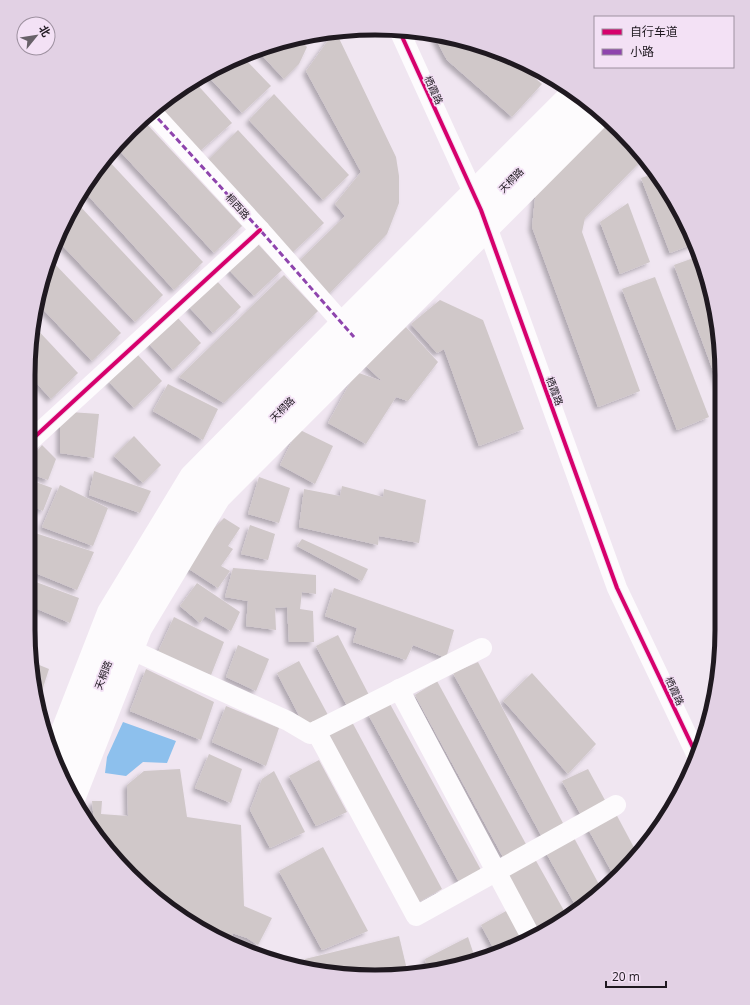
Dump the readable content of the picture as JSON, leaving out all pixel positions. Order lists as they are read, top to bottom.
{
  "streets": {
    "main road": ["天桐路"],
    "street": ["栖霞路", "桐西路"]
  },
  "crossings": [
    ["栖霞路", "天桐路"],
    ["天桐路", "桐西路"]
  ],
  "legend": ["自行车道", "小路"],
  "scale_bar": "20 m",
  "north": "top right"
}
